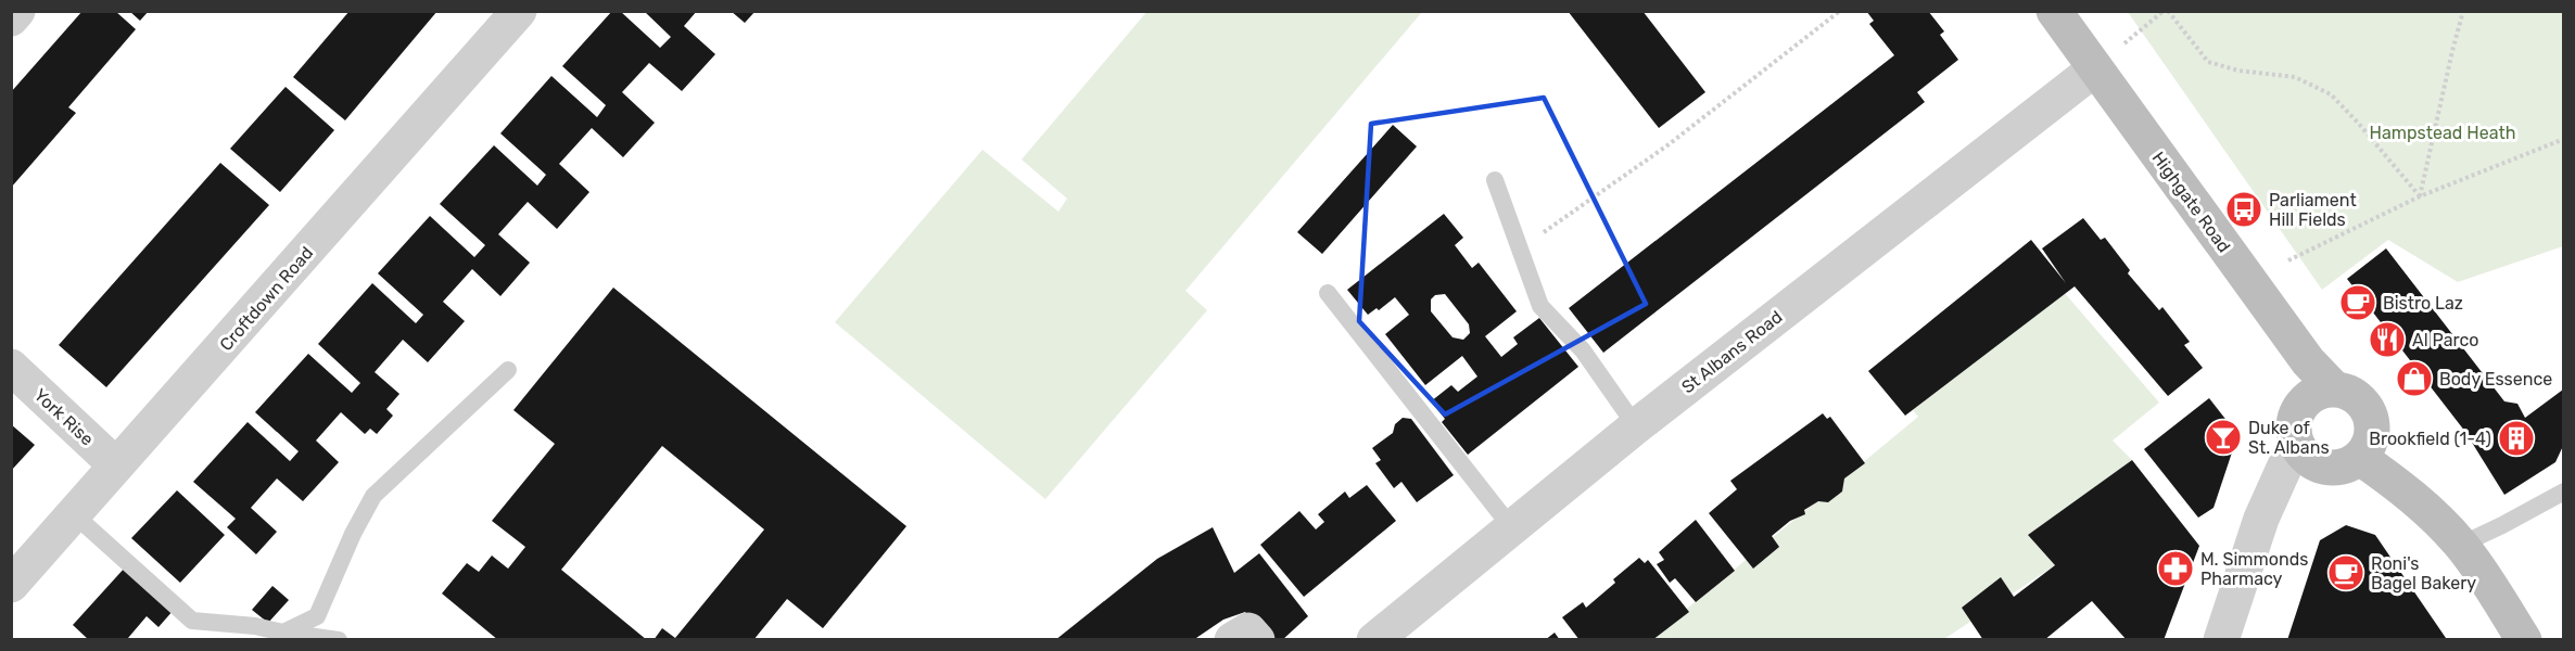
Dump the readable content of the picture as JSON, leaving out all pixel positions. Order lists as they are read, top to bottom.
{
  "streets": {
    "street": [
      "Highgate Road",
      "Croftdown Road",
      "St Albans Road",
      "York Rise"
    ]
  },
  "crossings": [
    ["Highgate Road", "St Albans Road"],
    ["Croftdown Road", "York Rise"]
  ],
  "parks": ["Hampstead Heath"],
  "places": {
    "bus stop": ["Parliament Hill Fields"],
    "cafe": ["Bistro Laz", "Roni's Bagel Bakery"],
    "restaurant": ["Al Parco"],
    "shop": ["Body Essence"],
    "bar": ["Duke of St. Albans"],
    "building": ["Brookfield (1-4)"],
    "pharmacy": ["M. Simmonds Pharmacy"]
  }
}
